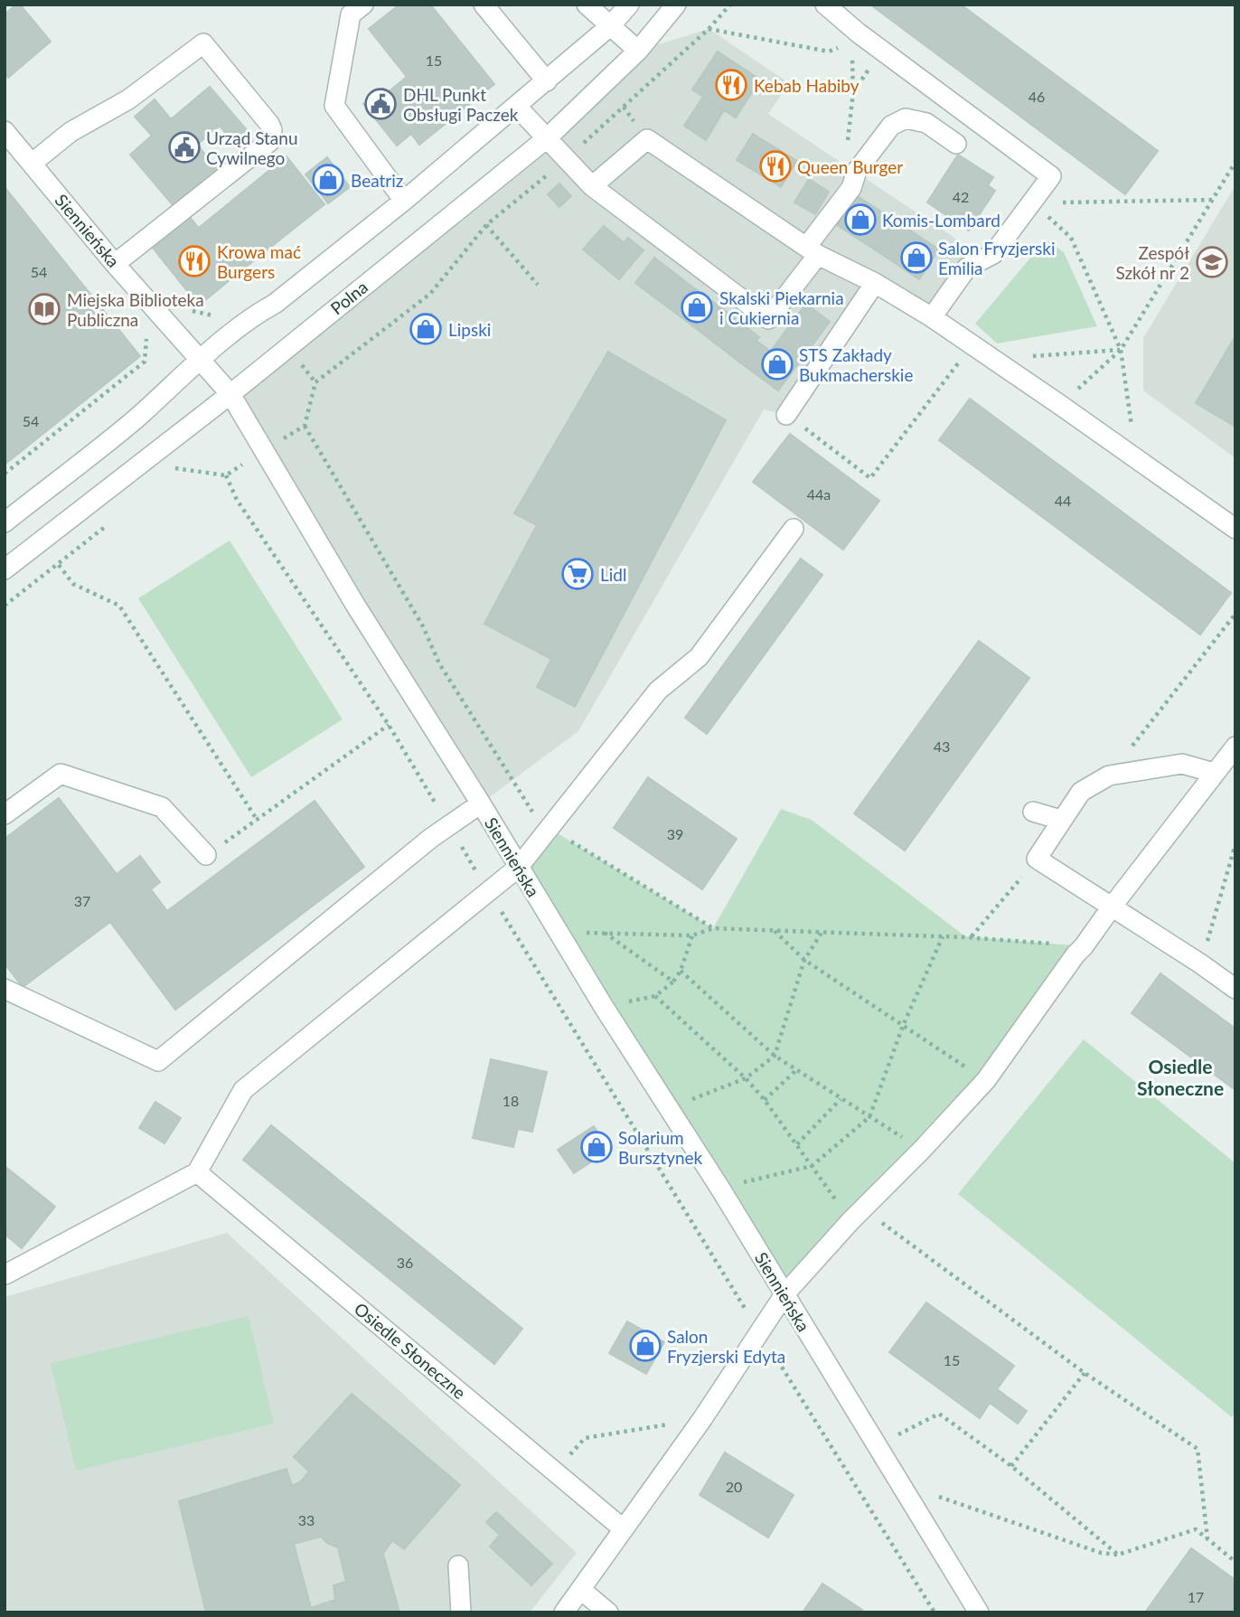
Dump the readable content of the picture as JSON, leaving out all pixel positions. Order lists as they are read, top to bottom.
{
  "streets": {
    "street": ["Siennieńska", "Polna", "Osiedle Słoneczne"]
  },
  "crossings": [
    ["Siennieńska", "Polna"]
  ],
  "districts": ["Osiedle Słoneczne"],
  "places": {
    "restaurant": ["Kebab Habiby", "Queen Burger", "Krowa mać Burgers"],
    "public building": ["DHL Punkt Obsługi Paczek", "Urząd Stanu Cywilnego"],
    "shop": [
      "Beatriz",
      "Komis-Lombard",
      "Salon Fryzjerski Emilia",
      "Skalski Piekarnia i Cukiernia",
      "Lipski",
      "STS Zakłady Bukmacherskie",
      "Solarium Bursztynek",
      "Salon Fryzjerski Edyta"
    ],
    "school or university": ["Zespół Szkół nr 2"],
    "library": ["Miejska Biblioteka Publiczna"],
    "supermarket": ["Lidl"]
  },
  "house_numbers": [
    "15",
    "46",
    "42",
    "54",
    "54",
    "44a",
    "44",
    "43",
    "39",
    "37",
    "18",
    "36",
    "15",
    "20",
    "33",
    "17"
  ]
}
